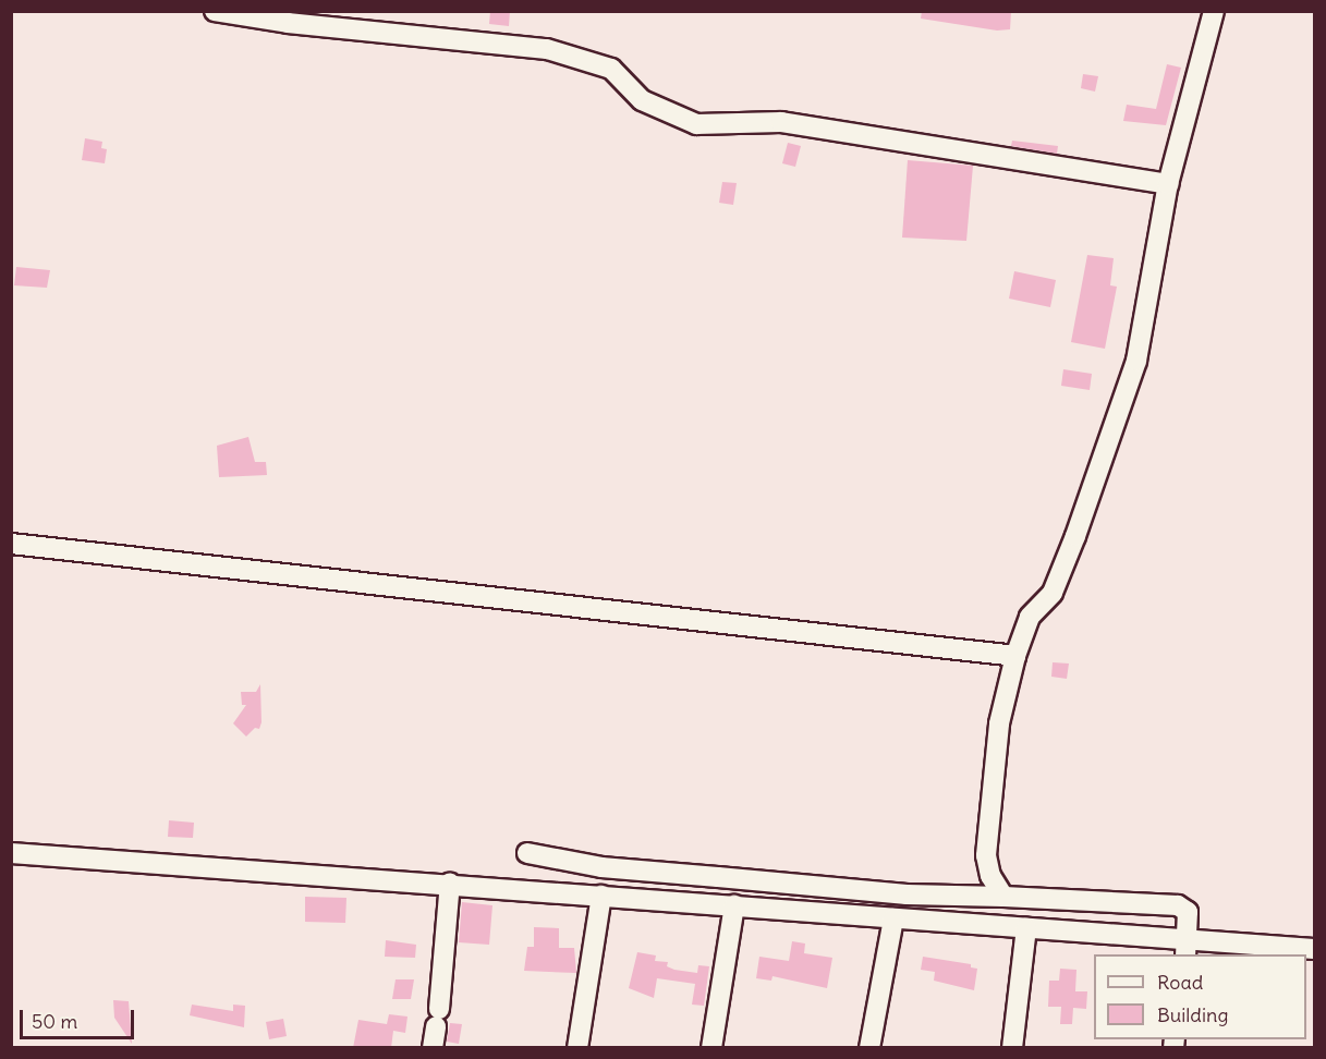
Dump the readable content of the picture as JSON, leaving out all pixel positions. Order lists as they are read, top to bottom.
{
  "legend": ["Road", "Building"],
  "scale_bar": "50 m"
}
